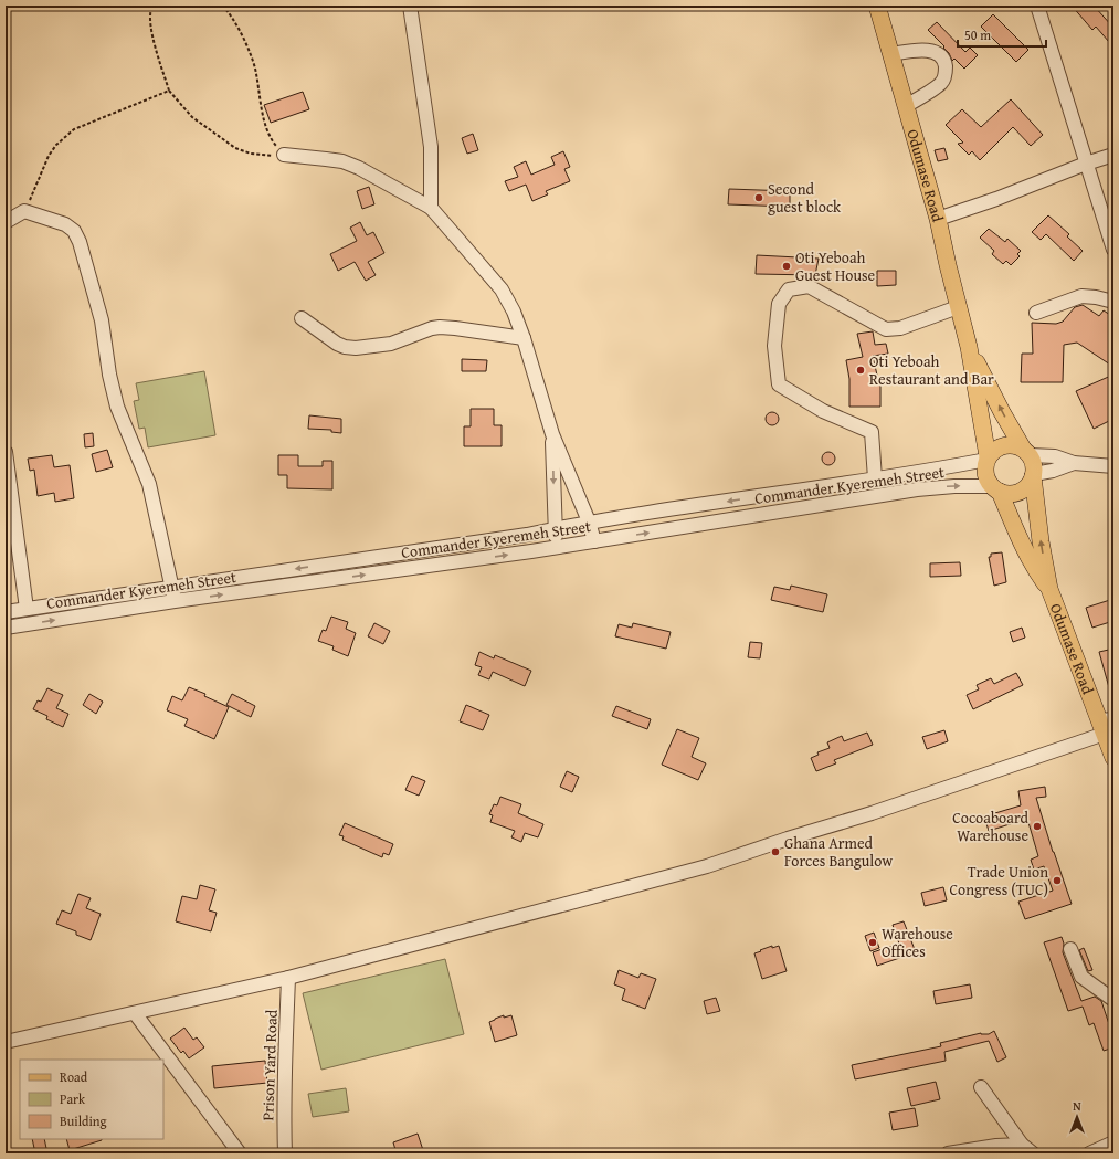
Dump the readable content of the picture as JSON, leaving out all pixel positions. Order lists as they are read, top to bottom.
{
  "streets": {
    "main road": ["Odumase Road"],
    "street": ["Commander Kyeremeh Street", "Prison Yard Road"]
  },
  "crossings": [
    ["Odumase Road", "Commander Kyeremeh Street"]
  ],
  "places": [
    "Second guest block",
    "Oti Yeboah Guest House",
    "Oti Yeboah Restaurant and Bar",
    "Cocoaboard Warehouse",
    "Ghana Armed Forces Bangulow",
    "Trade Union Congress (TUC)",
    "Warehouse Offices"
  ],
  "legend": ["Road", "Park", "Building"],
  "scale_bar": "50 m",
  "north": "top"
}
